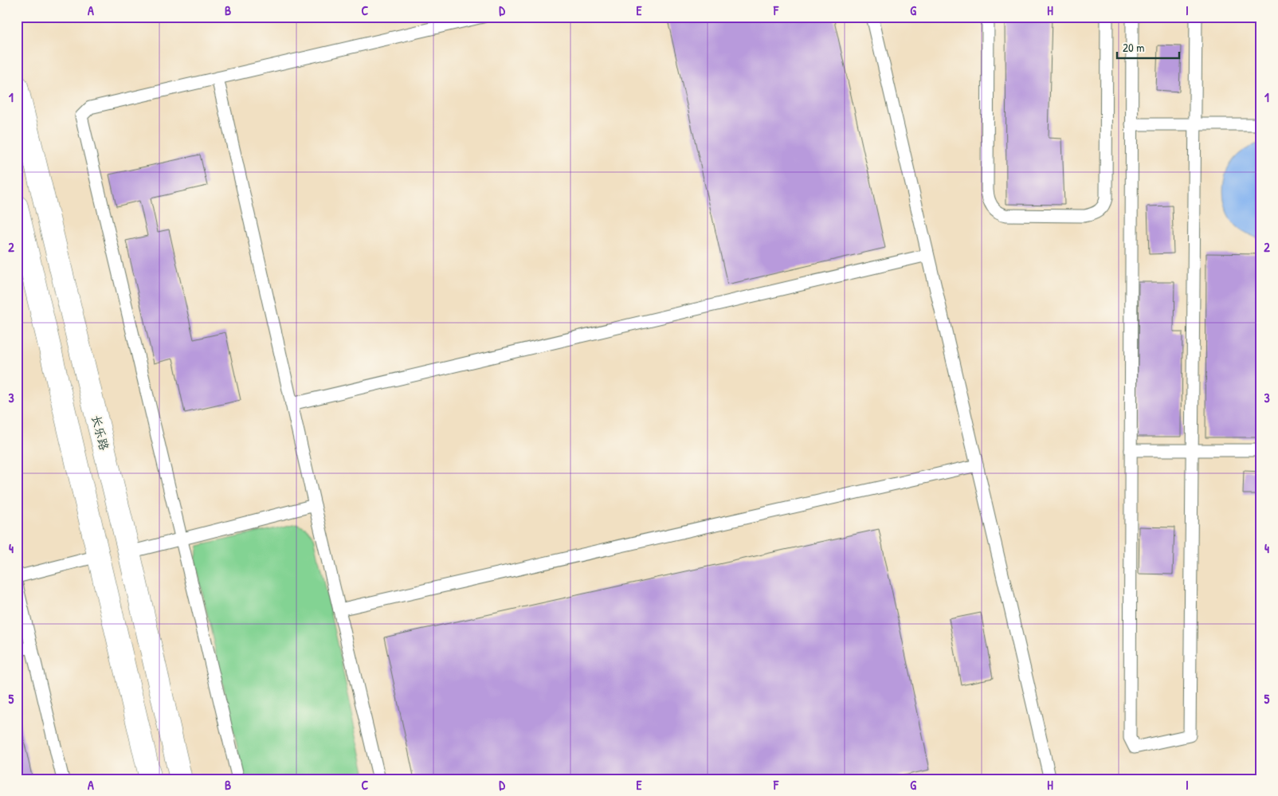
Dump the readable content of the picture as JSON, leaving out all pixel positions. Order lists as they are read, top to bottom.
{
  "streets": {
    "street": ["长乐路"]
  },
  "scale_bar": "20 m",
  "grid": {
    "columns": [
      "A",
      "B",
      "C",
      "D",
      "E",
      "F",
      "G",
      "H",
      "I"
    ],
    "rows": [
      "1",
      "2",
      "3",
      "4",
      "5"
    ]
  }
}
